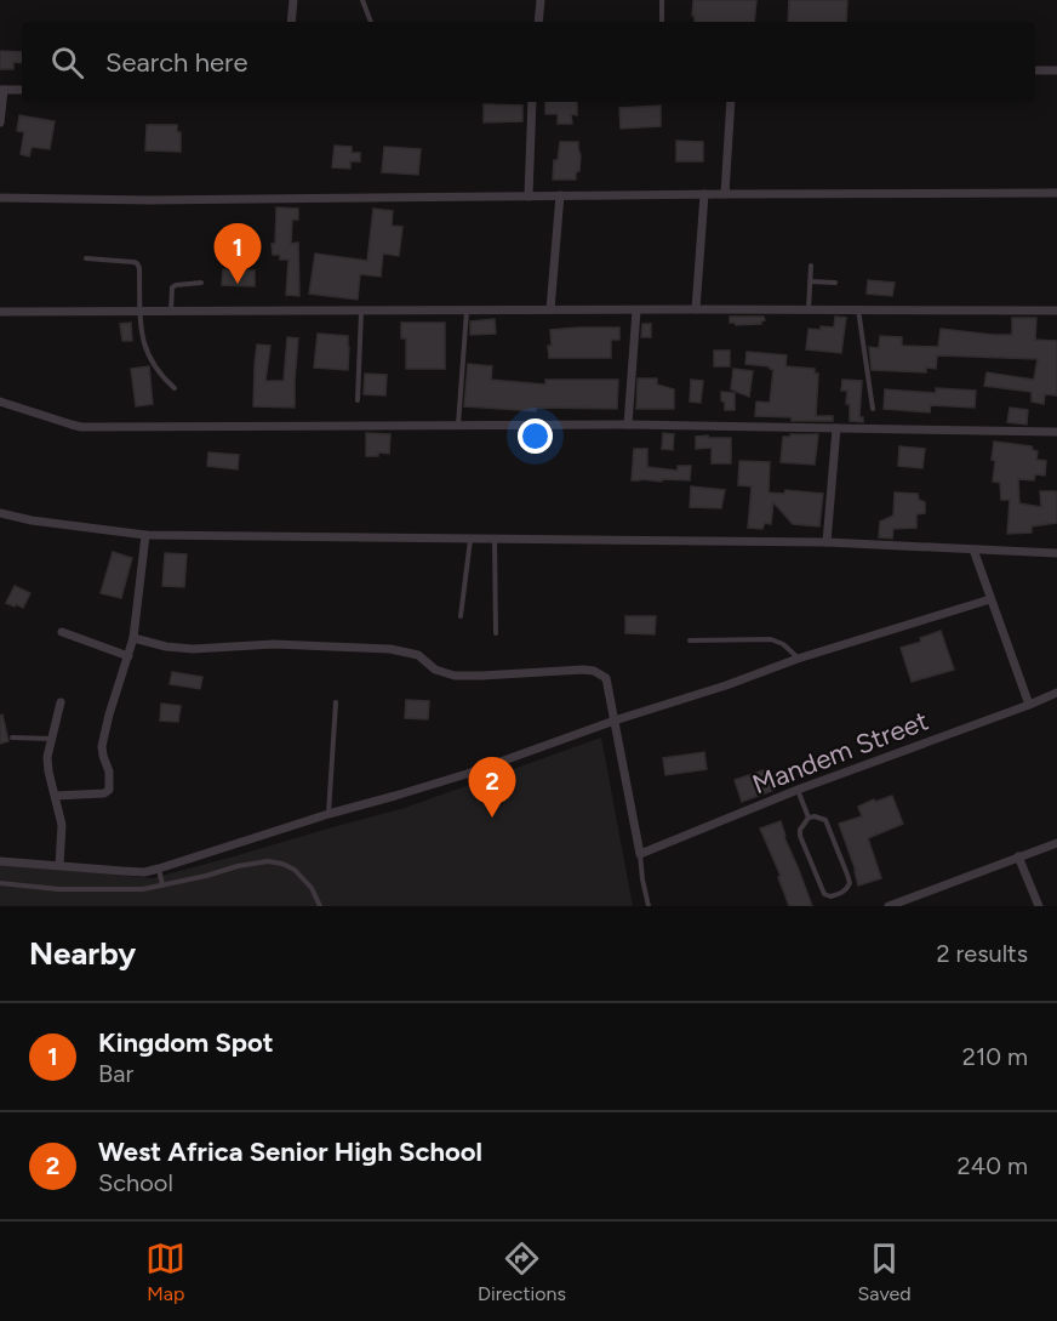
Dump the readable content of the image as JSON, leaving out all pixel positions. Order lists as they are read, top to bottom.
{
  "streets": {
    "street": ["Mandem Street"]
  },
  "page": {
    "search": "Search here",
    "pins": ["1", "2"],
    "heading": ["Nearby", "2 results"],
    "list": [
      {
        "mark": "1",
        "name": "Kingdom Spot",
        "note": "Bar",
        "value": "210 m"
      },
      {
        "mark": "2",
        "name": "West Africa Senior High School",
        "note": "School",
        "value": "240 m"
      }
    ],
    "nav": ["Map", "Directions", "Saved"]
  }
}
